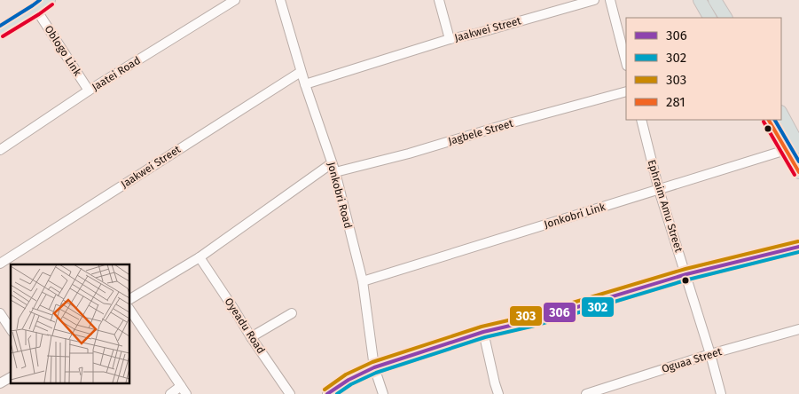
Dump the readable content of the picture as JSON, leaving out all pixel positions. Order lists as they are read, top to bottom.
{
  "streets": {
    "street": [
      "Jaakwei Street",
      "Oblogo Link",
      "Jaatei Road",
      "Jagbele Street",
      "Jonkobri Road",
      "Ephraim Amu Street",
      "Jonkobri Link",
      "Oyeadu Road",
      "Oguaa Street"
    ]
  },
  "crossings": [
    ["Jaakwei Street", "Jonkobri Road"],
    ["Oblogo Link", "Jaatei Road"],
    ["Jagbele Street", "Jonkobri Road"],
    ["Jonkobri Road", "Jonkobri Link"],
    ["Ephraim Amu Street", "Jonkobri Link"],
    ["Ephraim Amu Street", "Oguaa Street"]
  ],
  "lines": [
    "transit line 281",
    "transit line 303",
    "transit line 306",
    "transit line 302"
  ],
  "legend": [
    "306",
    "302",
    "303",
    "281"
  ]
}
